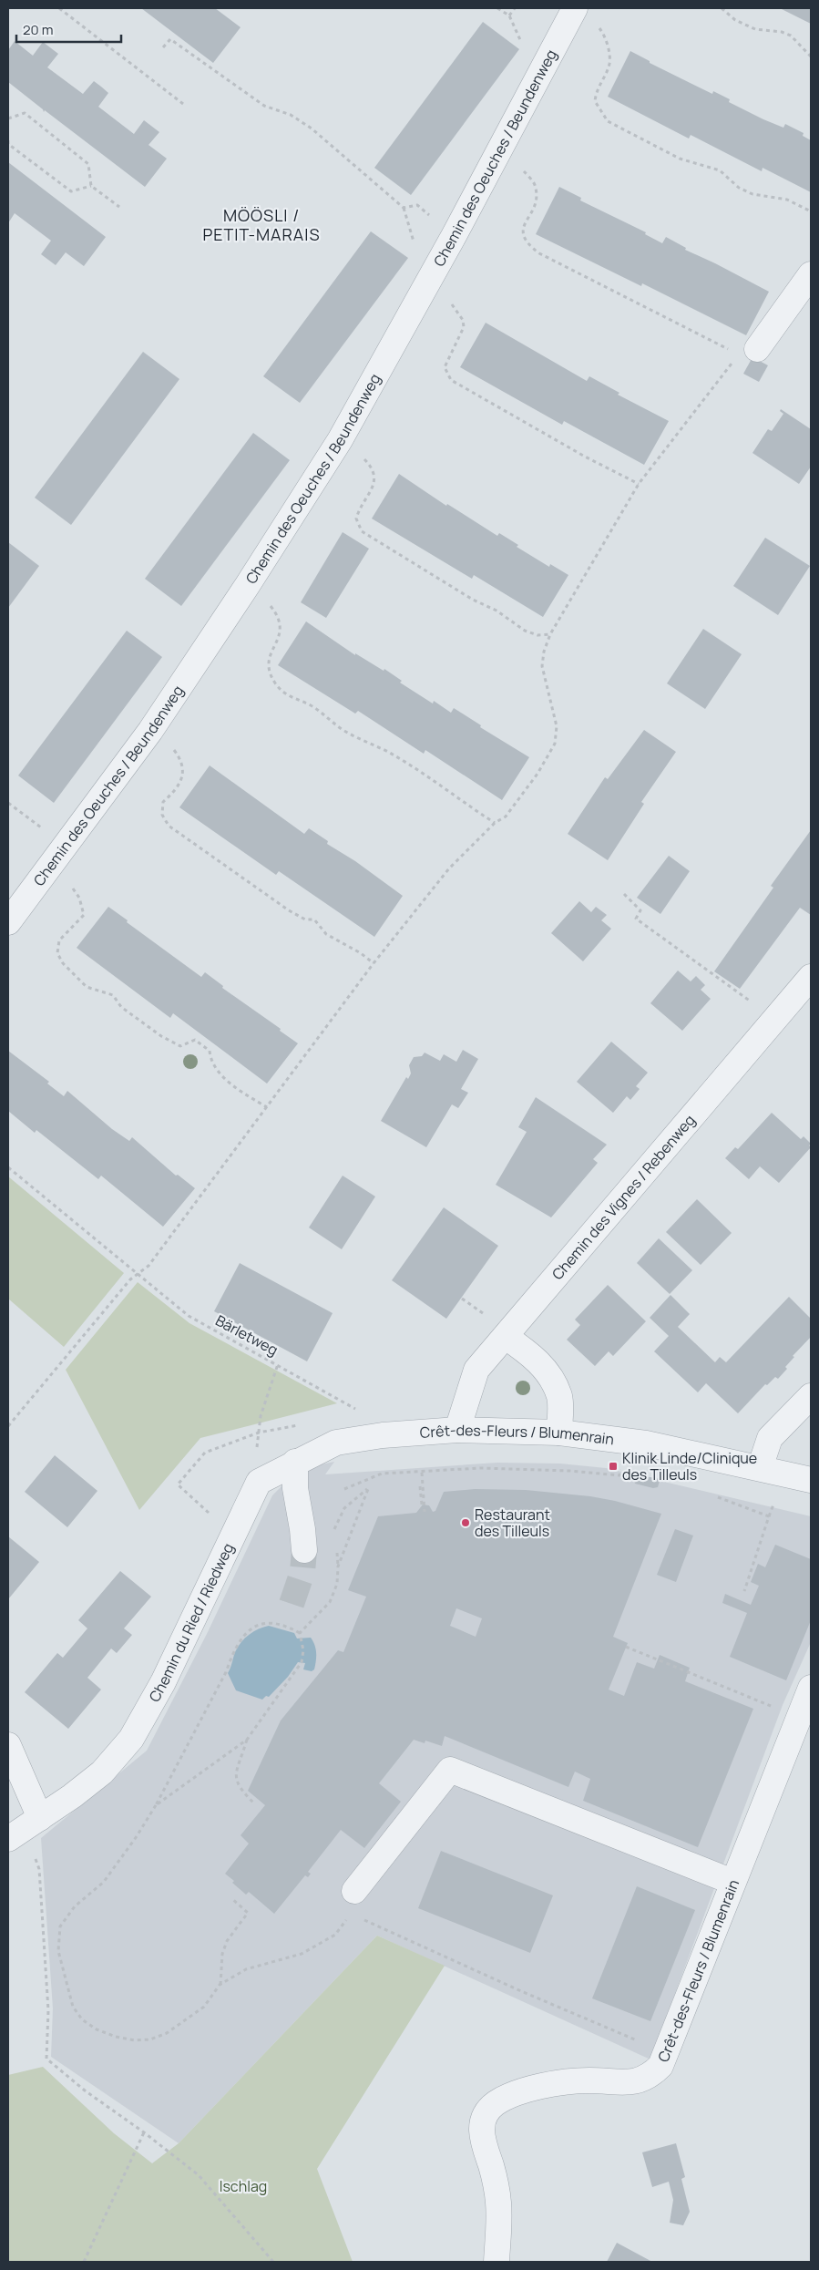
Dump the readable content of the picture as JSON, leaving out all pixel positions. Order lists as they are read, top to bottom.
{
  "streets": {
    "street": [
      "Chemin des Oeuches / Beundenweg",
      "Chemin des Vignes / Rebenweg",
      "Crêt-des-Fleurs / Blumenrain",
      "Chemin du Ried / Riedweg"
    ],
    "path": ["Bärletweg"]
  },
  "crossings": [
    ["Chemin des Vignes / Rebenweg", "Crêt-des-Fleurs / Blumenrain"]
  ],
  "districts": ["MÖÖSLI / PETIT-MARAIS"],
  "parks": ["Ischlag"],
  "places": {
    "transit": ["Klinik Linde/Clinique des Tilleuls"],
    "other": ["Restaurant des Tilleuls"]
  },
  "scale_bar": "20 m"
}
